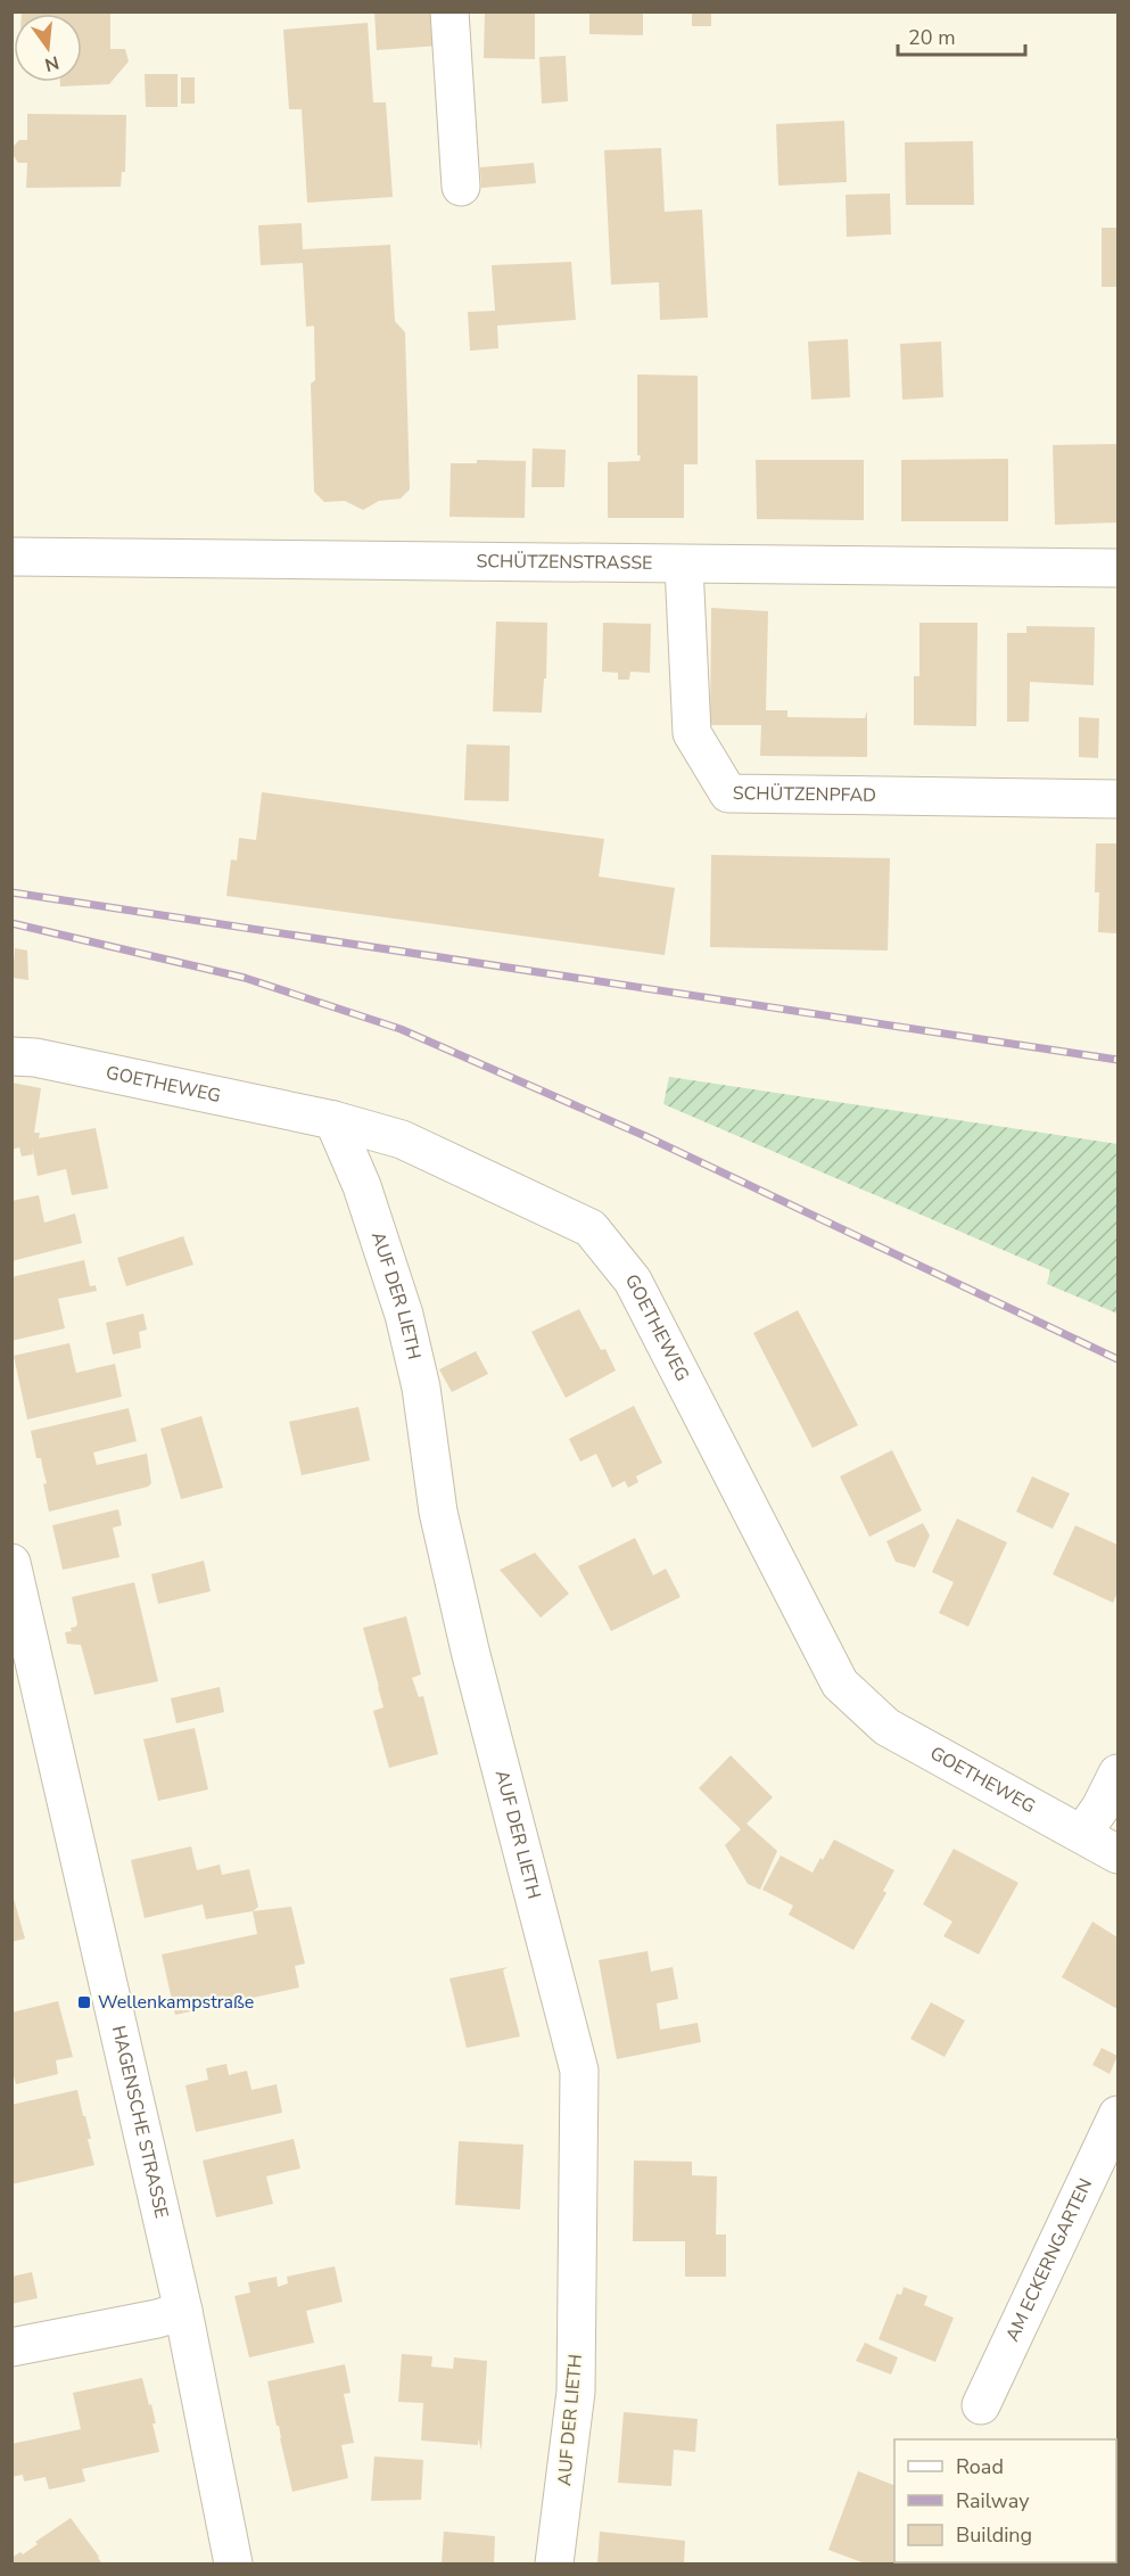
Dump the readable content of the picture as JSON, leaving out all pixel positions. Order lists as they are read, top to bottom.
{
  "streets": {
    "street": [
      "SCHÜTZENSTRASSE",
      "SCHÜTZENPFAD",
      "GOETHEWEG",
      "AUF DER LIETH",
      "HAGENSCHE STRASSE",
      "AM ECKERNGARTEN"
    ]
  },
  "crossings": [
    ["SCHÜTZENSTRASSE", "SCHÜTZENPFAD"],
    ["GOETHEWEG", "AUF DER LIETH"]
  ],
  "places": {
    "transit": ["Wellenkampstraße"]
  },
  "legend": ["Road", "Railway", "Building"],
  "scale_bar": "20 m",
  "north": "bottom"
}
